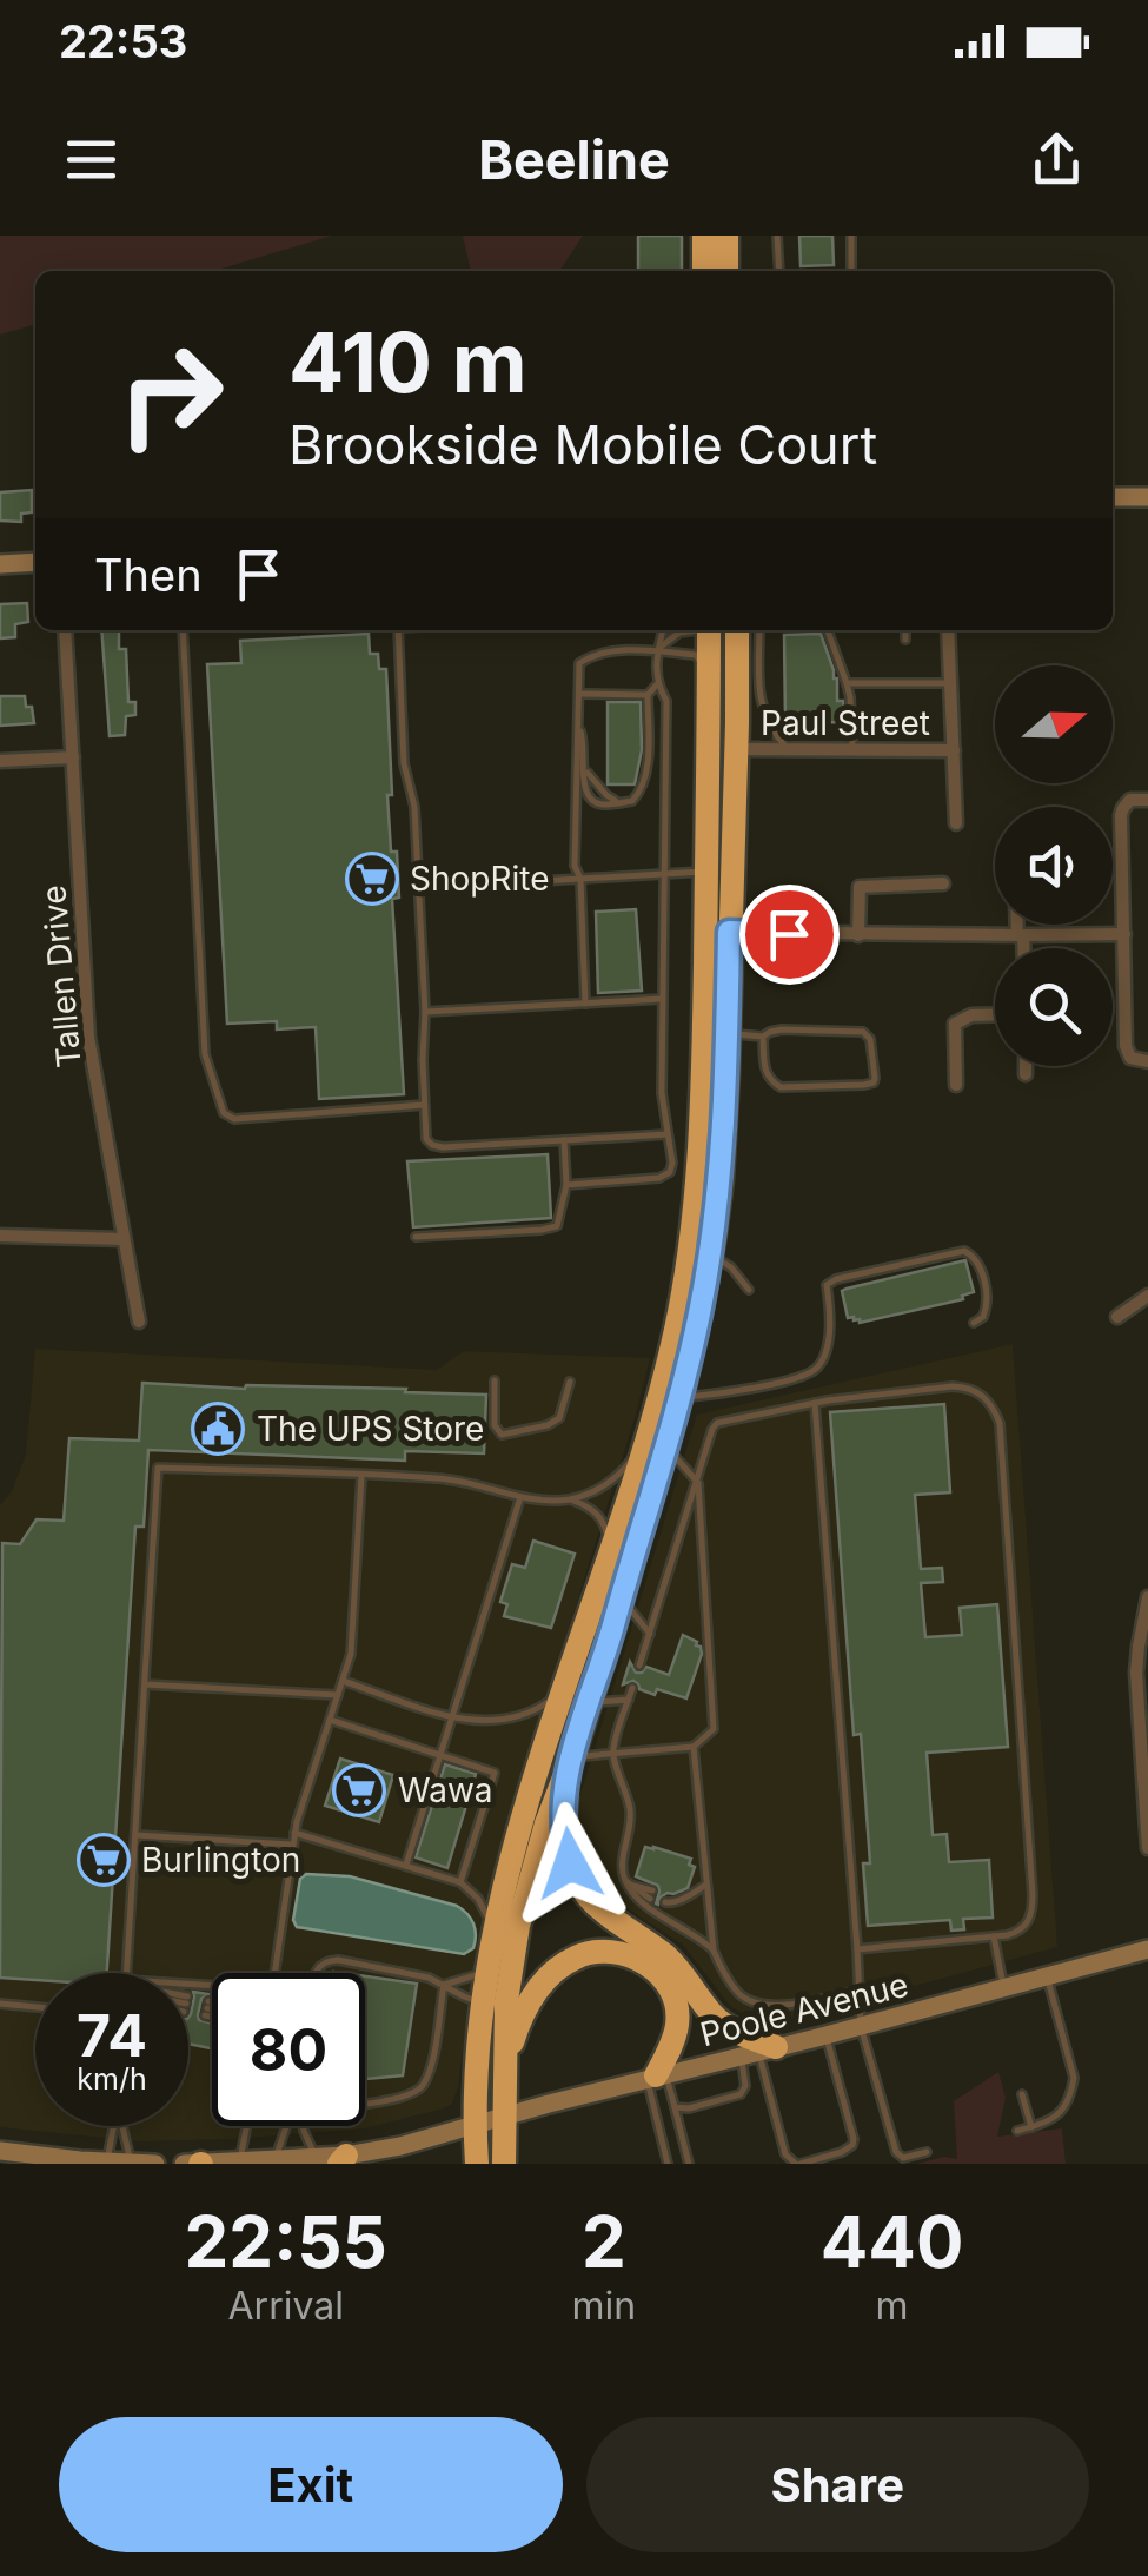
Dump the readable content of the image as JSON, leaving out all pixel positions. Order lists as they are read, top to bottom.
{
  "streets": {
    "street": ["Paul Street", "Tallen Drive", "Poole Avenue"]
  },
  "places": {
    "supermarket": ["ShopRite", "Wawa", "Burlington"],
    "public building": ["The UPS Store"]
  },
  "north": "right",
  "page": {
    "status": "22:53",
    "header": "Beeline",
    "turn": ["410 m", "Brookside Mobile Court"],
    "then": "Then",
    "speed": "74 km/h",
    "limit": "80",
    "eta": [
      "22:55",
      "Arrival",
      "2",
      "min",
      "440",
      "m"
    ],
    "buttons": ["Exit", "Share"]
  }
}
